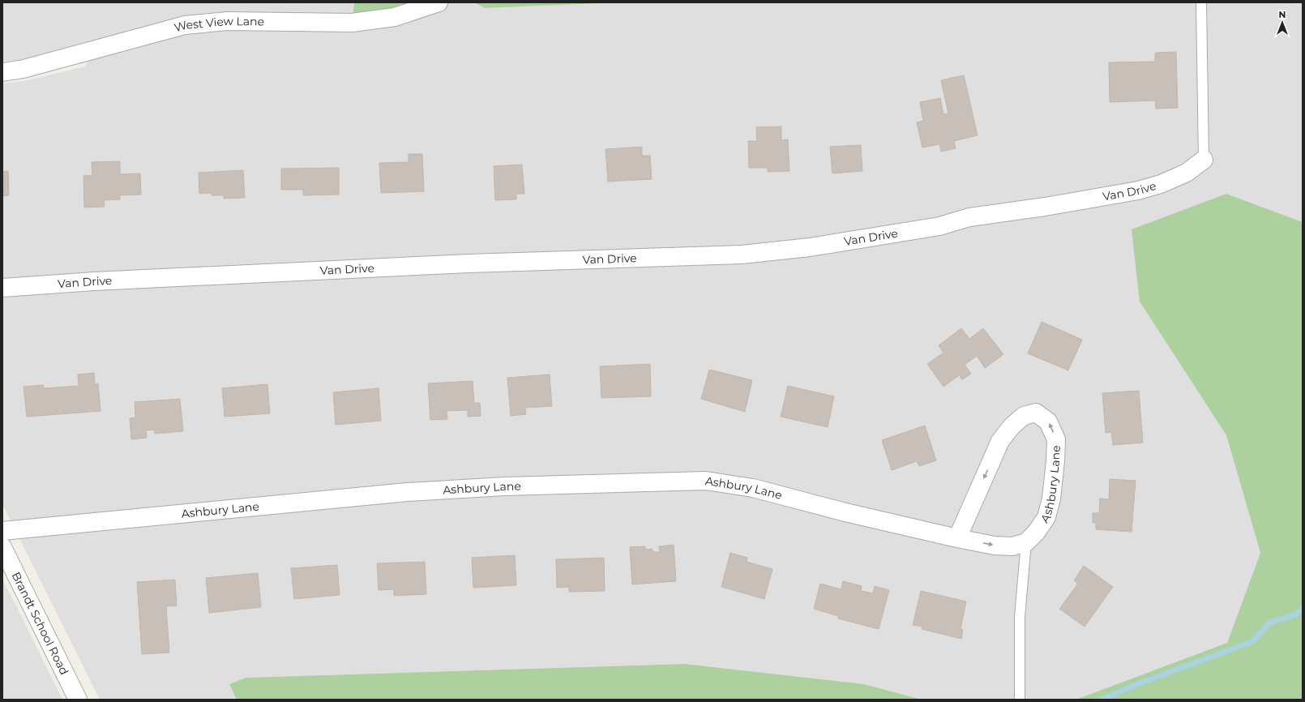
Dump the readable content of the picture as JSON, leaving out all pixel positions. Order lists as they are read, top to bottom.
{
  "streets": {
    "street": [
      "West View Lane",
      "Van Drive",
      "Ashbury Lane",
      "Brandt School Road"
    ]
  },
  "north": "top"
}
